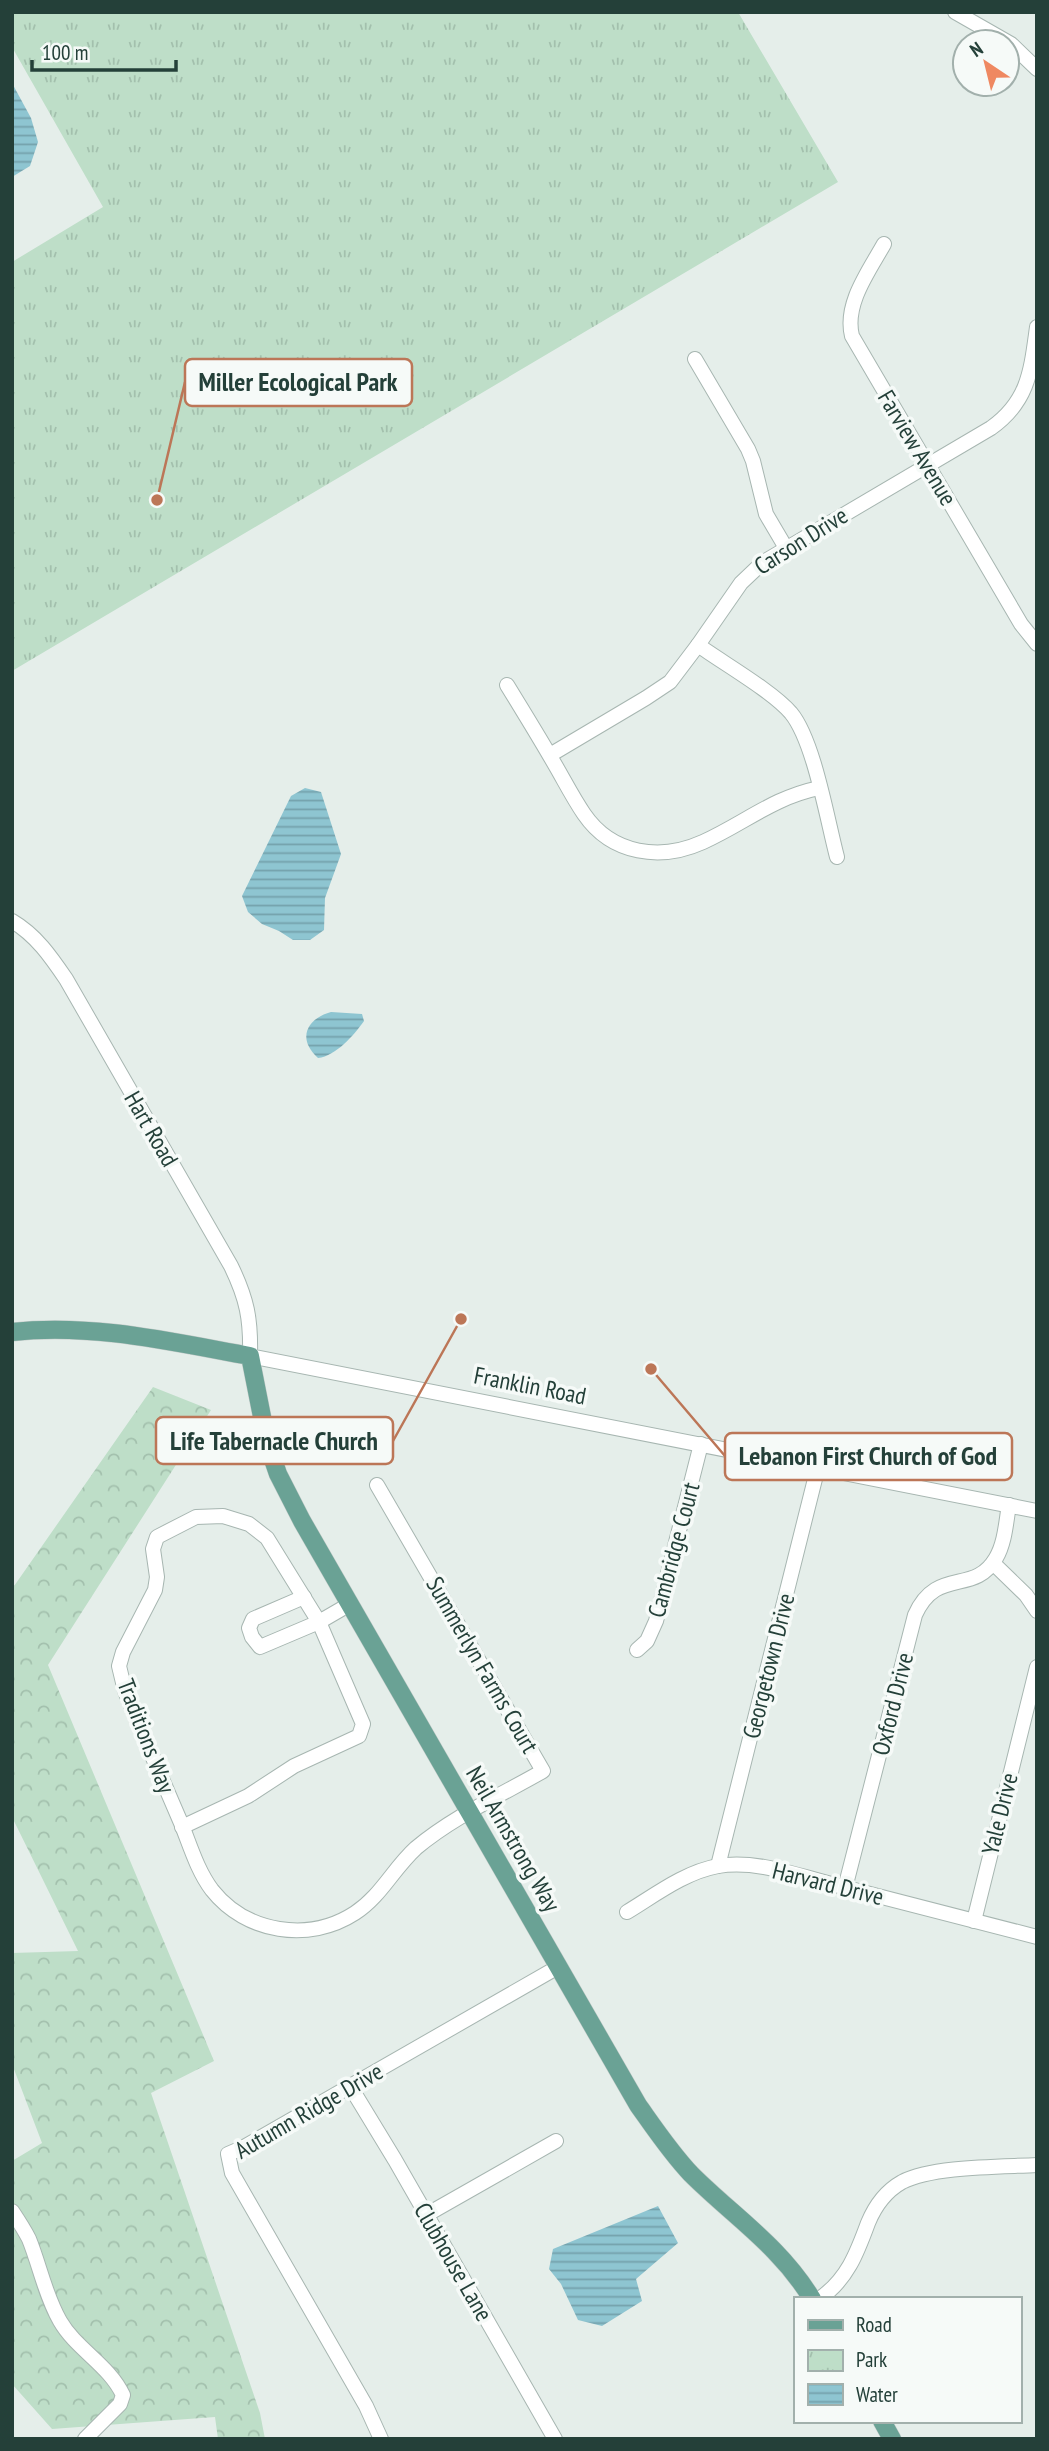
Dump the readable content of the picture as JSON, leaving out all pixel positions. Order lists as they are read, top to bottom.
{
  "streets": {
    "main road": ["Franklin Road", "Neil Armstrong Way"],
    "street": [
      "Farview Avenue",
      "Carson Drive",
      "Hart Road",
      "Cambridge Court",
      "Summerlyn Farms Court",
      "Georgetown Drive",
      "Oxford Drive",
      "Traditions Way",
      "Yale Drive",
      "Harvard Drive",
      "Autumn Ridge Drive",
      "Clubhouse Lane"
    ]
  },
  "crossings": [
    ["Farview Avenue", "Carson Drive"],
    ["Hart Road", "Franklin Road"],
    ["Hart Road", "Neil Armstrong Way"],
    ["Franklin Road", "Cambridge Court"],
    ["Franklin Road", "Georgetown Drive"],
    ["Franklin Road", "Neil Armstrong Way"],
    ["Summerlyn Farms Court", "Traditions Way"],
    ["Summerlyn Farms Court", "Neil Armstrong Way"],
    ["Georgetown Drive", "Harvard Drive"],
    ["Oxford Drive", "Harvard Drive"],
    ["Traditions Way", "Neil Armstrong Way"],
    ["Yale Drive", "Harvard Drive"],
    ["Neil Armstrong Way", "Autumn Ridge Drive"],
    ["Autumn Ridge Drive", "Clubhouse Lane"]
  ],
  "places": ["Miller Ecological Park", "Life Tabernacle Church", "Lebanon First Church of God"],
  "legend": ["Road", "Park", "Water"],
  "scale_bar": "100 m",
  "north": "top left"
}
